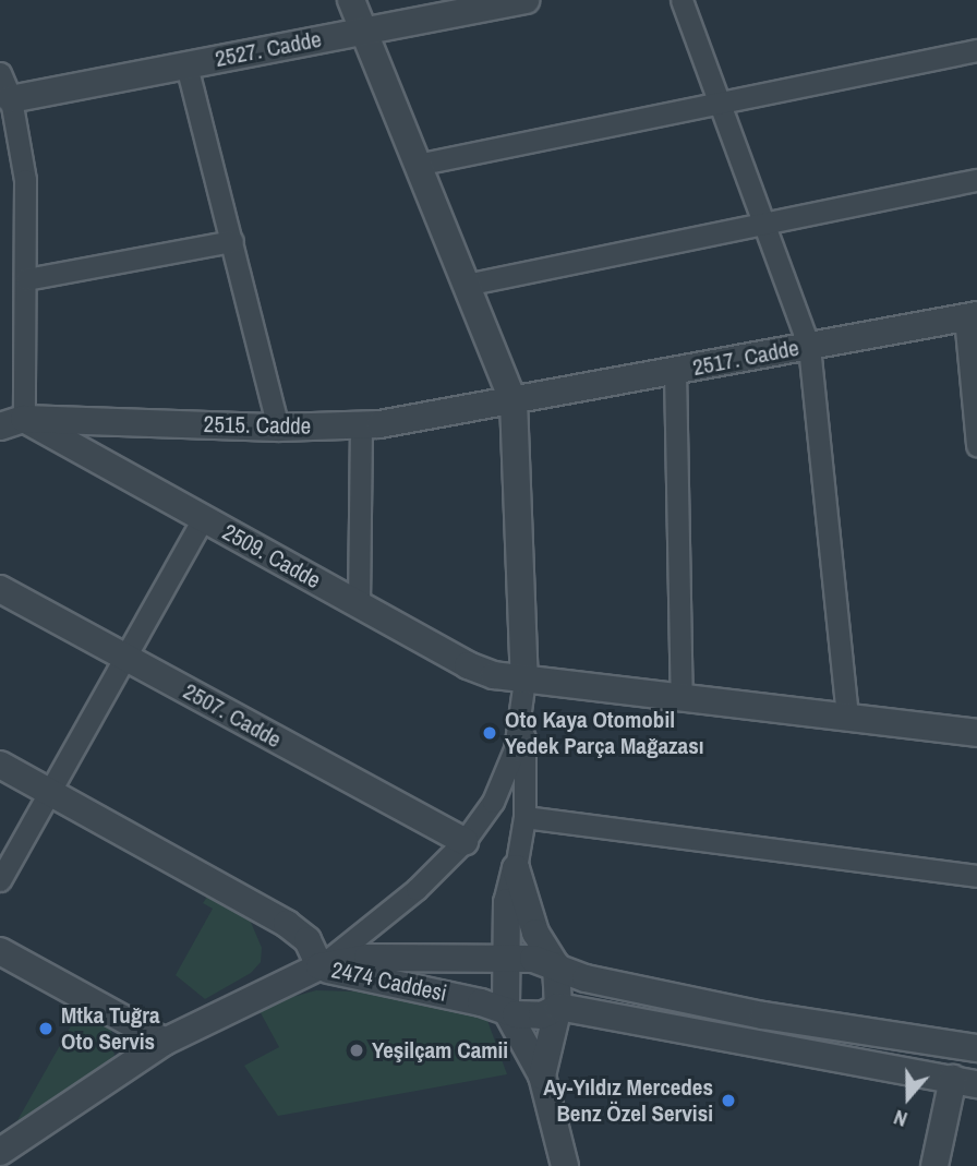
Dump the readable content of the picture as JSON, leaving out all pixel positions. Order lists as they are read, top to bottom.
{
  "streets": {
    "street": [
      "2527. Cadde",
      "2517. Cadde",
      "2515. Cadde",
      "2509. Cadde",
      "2507. Cadde",
      "2474 Caddesi"
    ]
  },
  "crossings": [
    ["2517. Cadde", "2515. Cadde"],
    ["2515. Cadde", "2509. Cadde"]
  ],
  "places": [
    "Oto Kaya Otomobil Yedek Parça Mağazası",
    "Mtka Tuğra Oto Servis",
    "Yeşilçam Camii",
    "Ay-Yıldız Mercedes Benz Özel Servisi"
  ],
  "north": "bottom"
}
